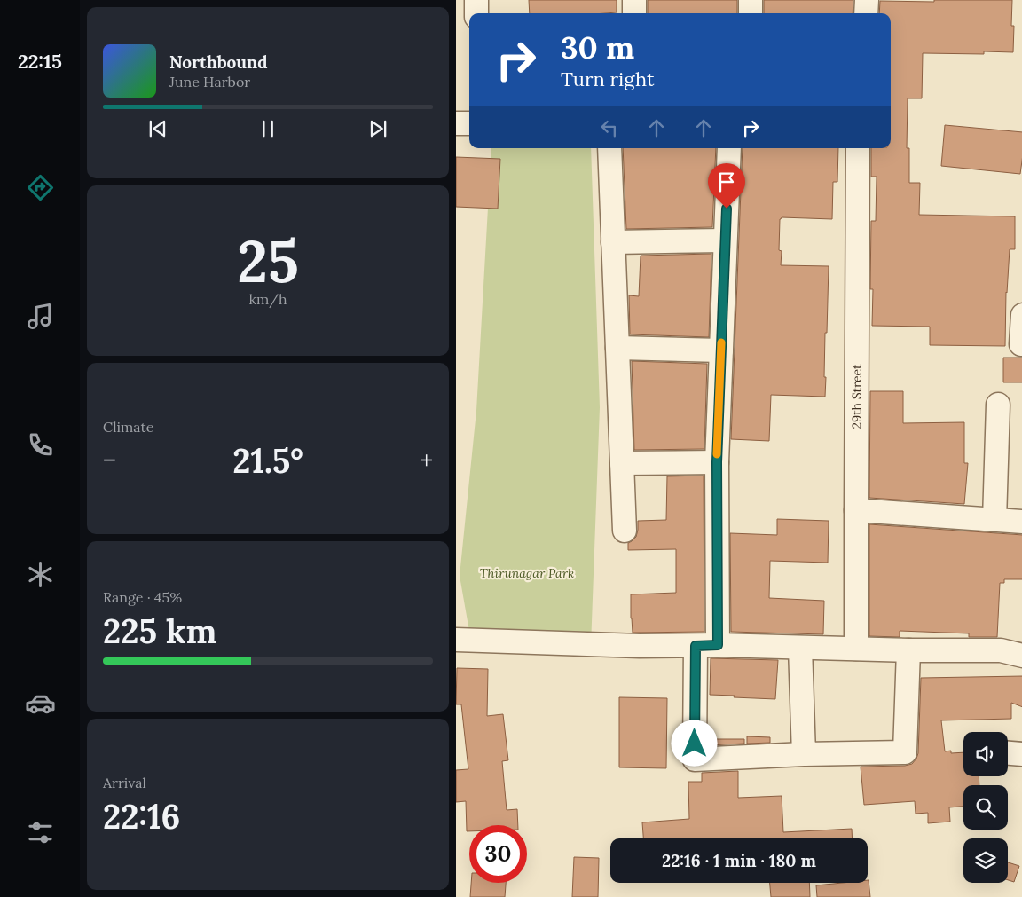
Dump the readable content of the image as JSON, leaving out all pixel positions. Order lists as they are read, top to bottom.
{
  "streets": {
    "street": ["29th Street"]
  },
  "parks": ["Thirunagar Park"],
  "page": {
    "tabs": "22:15",
    "turn": ["30 m", "Turn right"],
    "song": ["Northbound", "June Harbor"],
    "tile": [
      ["25", "km/h"],
      "Climate",
      ["Range · 45%", "225 km"],
      ["Arrival", "22:16"]
    ],
    "heat": ["−", "21.5°", "+"],
    "limit": "30",
    "trip": "22:16 · 1 min · 180 m"
  }
}
